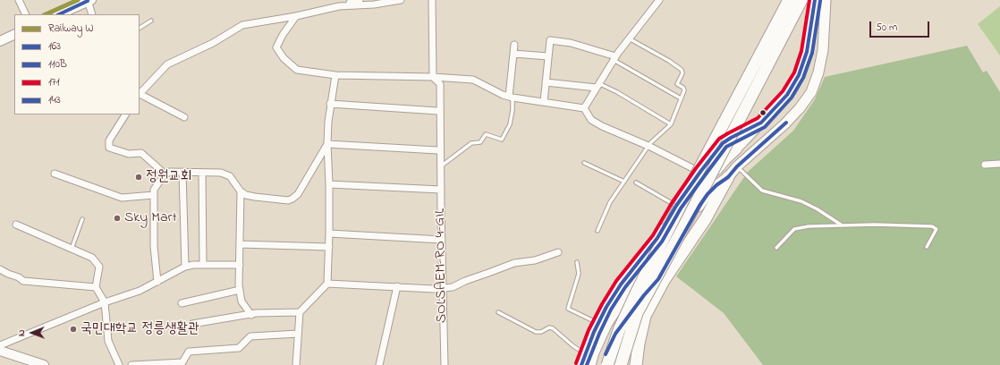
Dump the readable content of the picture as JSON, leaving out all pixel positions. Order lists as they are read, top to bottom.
{
  "streets": {
    "street": ["SOLSAEM-RO 4-GIL"]
  },
  "places": ["정원교회", "Sky Mart", "국민대학교 정릉생활관"],
  "lines": [
    "rail line W",
    "transit line 163",
    "transit line 171",
    "transit line 110B",
    "transit line 143"
  ],
  "legend": [
    "Railway W",
    "163",
    "110B",
    "171",
    "143"
  ],
  "scale_bar": "50 m",
  "north": "left"
}
